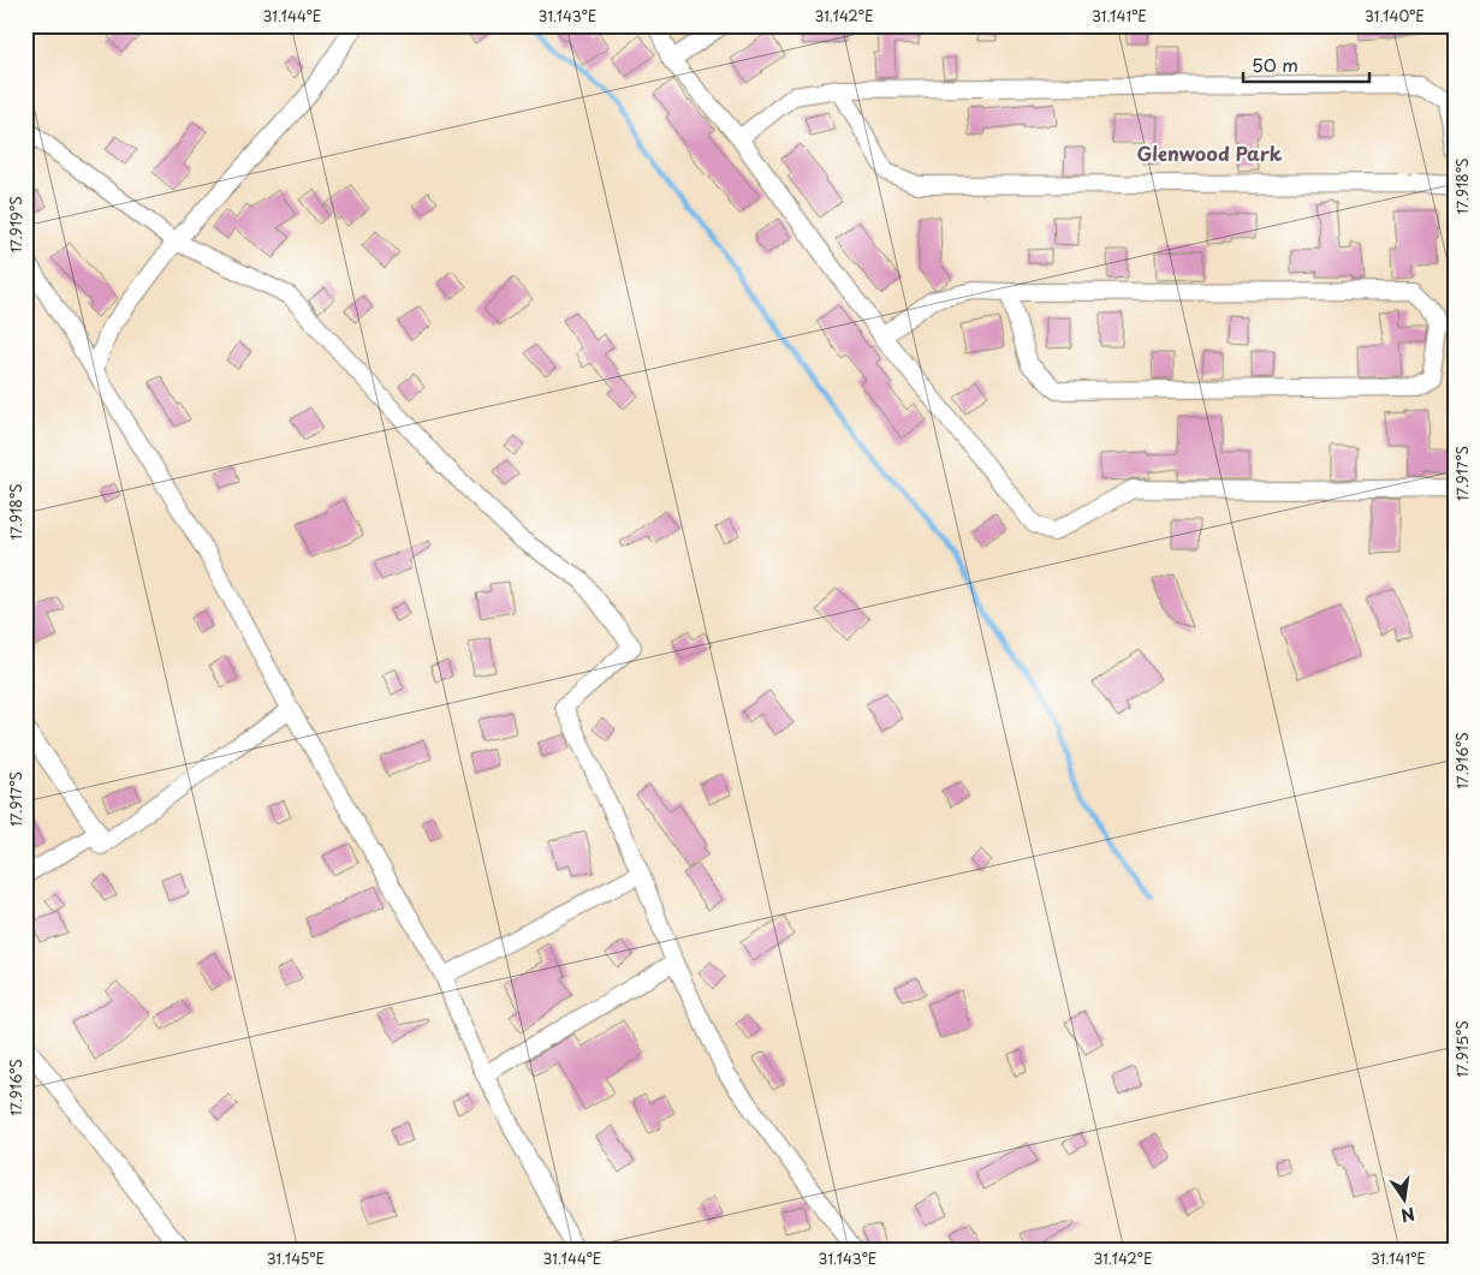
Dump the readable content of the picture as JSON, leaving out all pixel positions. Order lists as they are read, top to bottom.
{
  "districts": ["Glenwood Park"],
  "scale_bar": "50 m",
  "north": "bottom",
  "coordinates": [
    "31.144°E",
    "31.143°E",
    "31.142°E",
    "31.141°E",
    "31.140°E",
    "17.918°S",
    "17.919°S",
    "17.917°S",
    "17.916°S",
    "17.915°S",
    "31.145°E"
  ]
}
